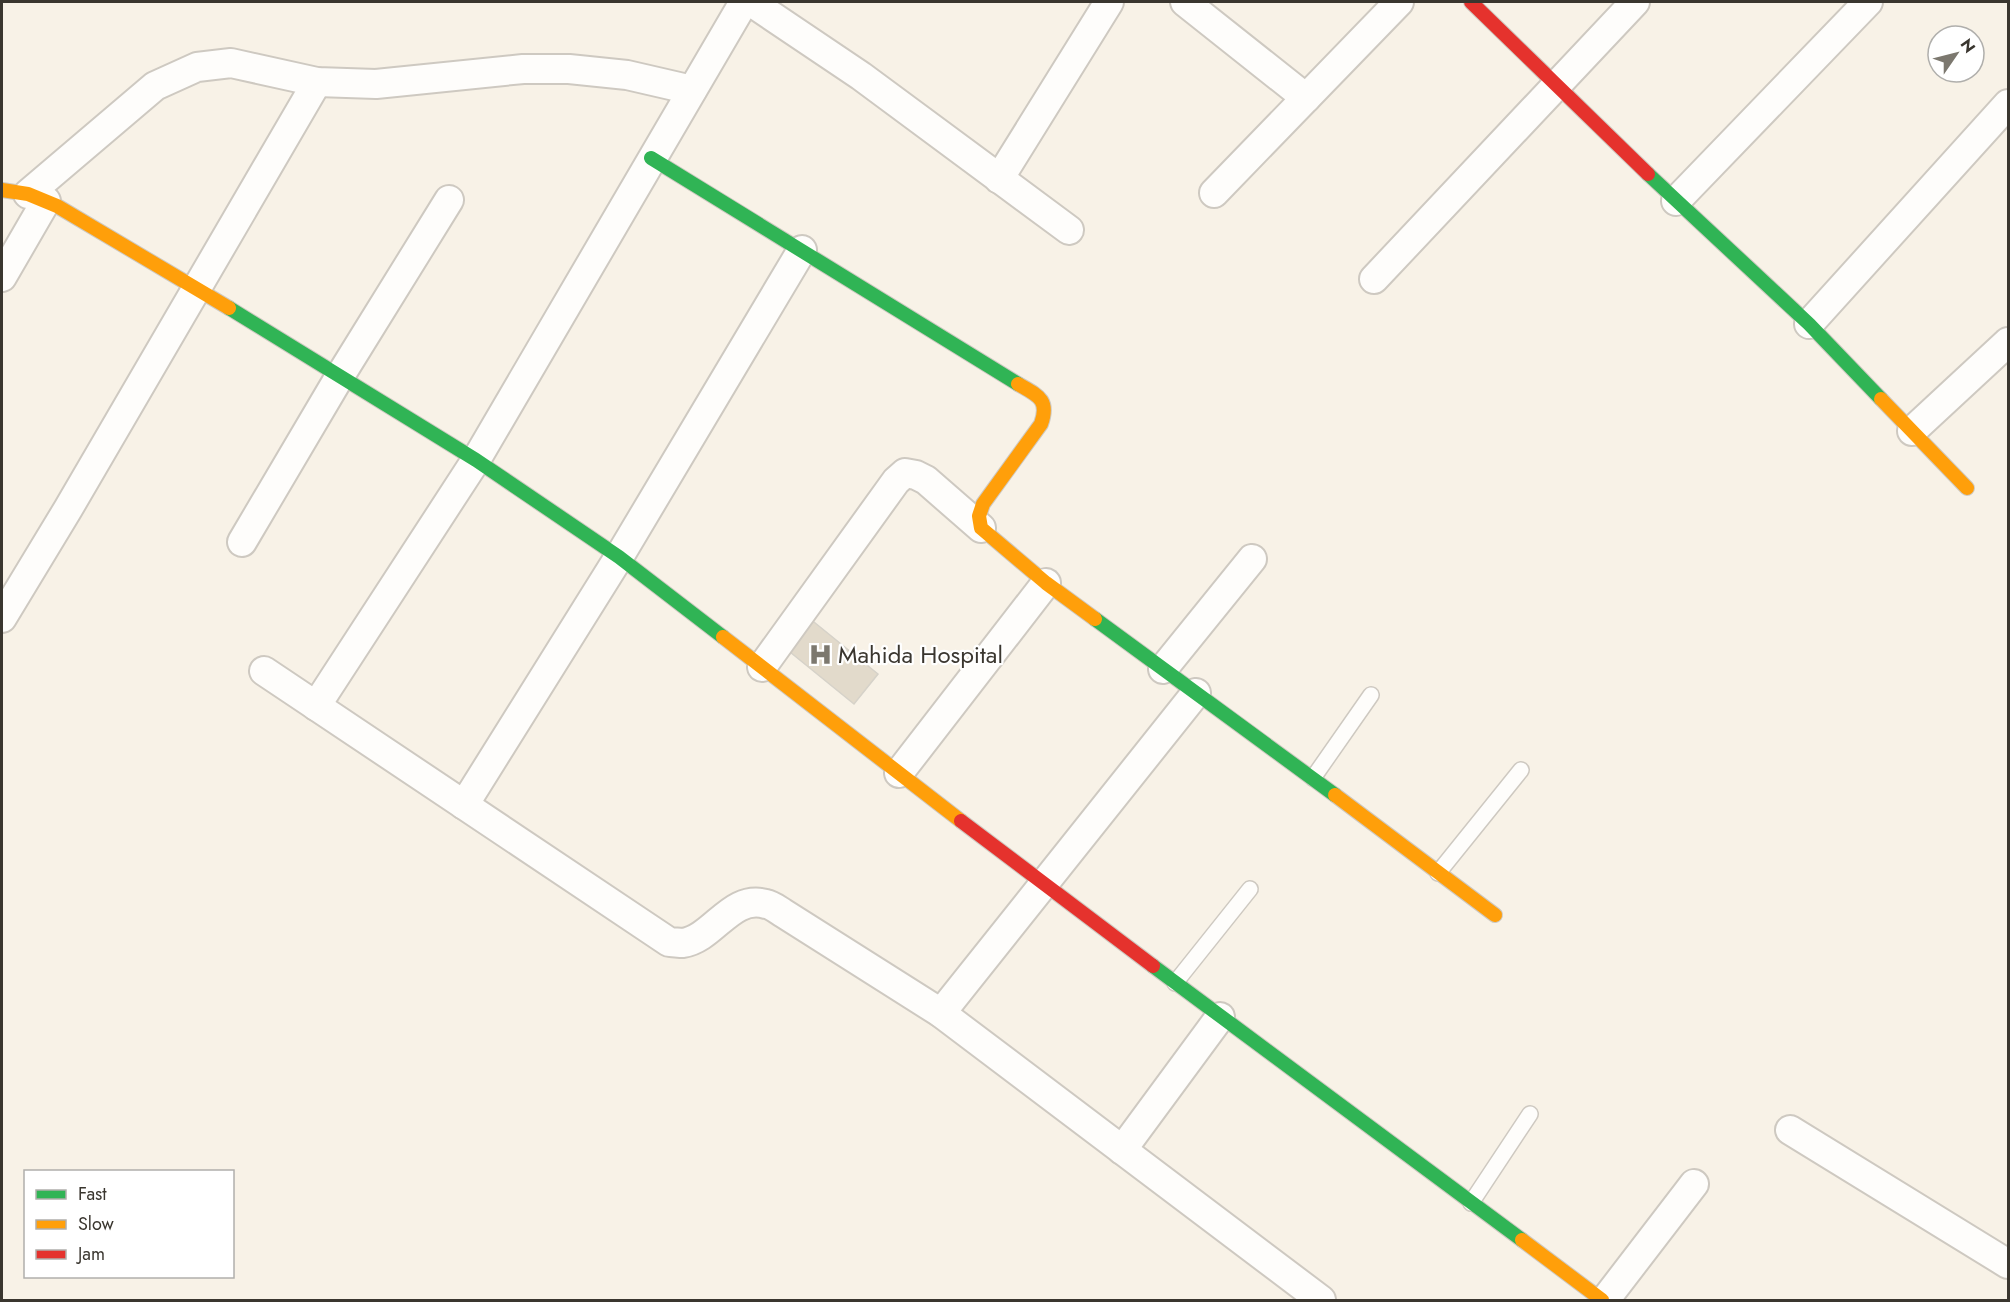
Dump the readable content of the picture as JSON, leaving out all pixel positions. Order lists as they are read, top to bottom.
{
  "places": {
    "hospital": ["Mahida Hospital"]
  },
  "legend": ["Fast", "Slow", "Jam"],
  "north": "top right"
}
